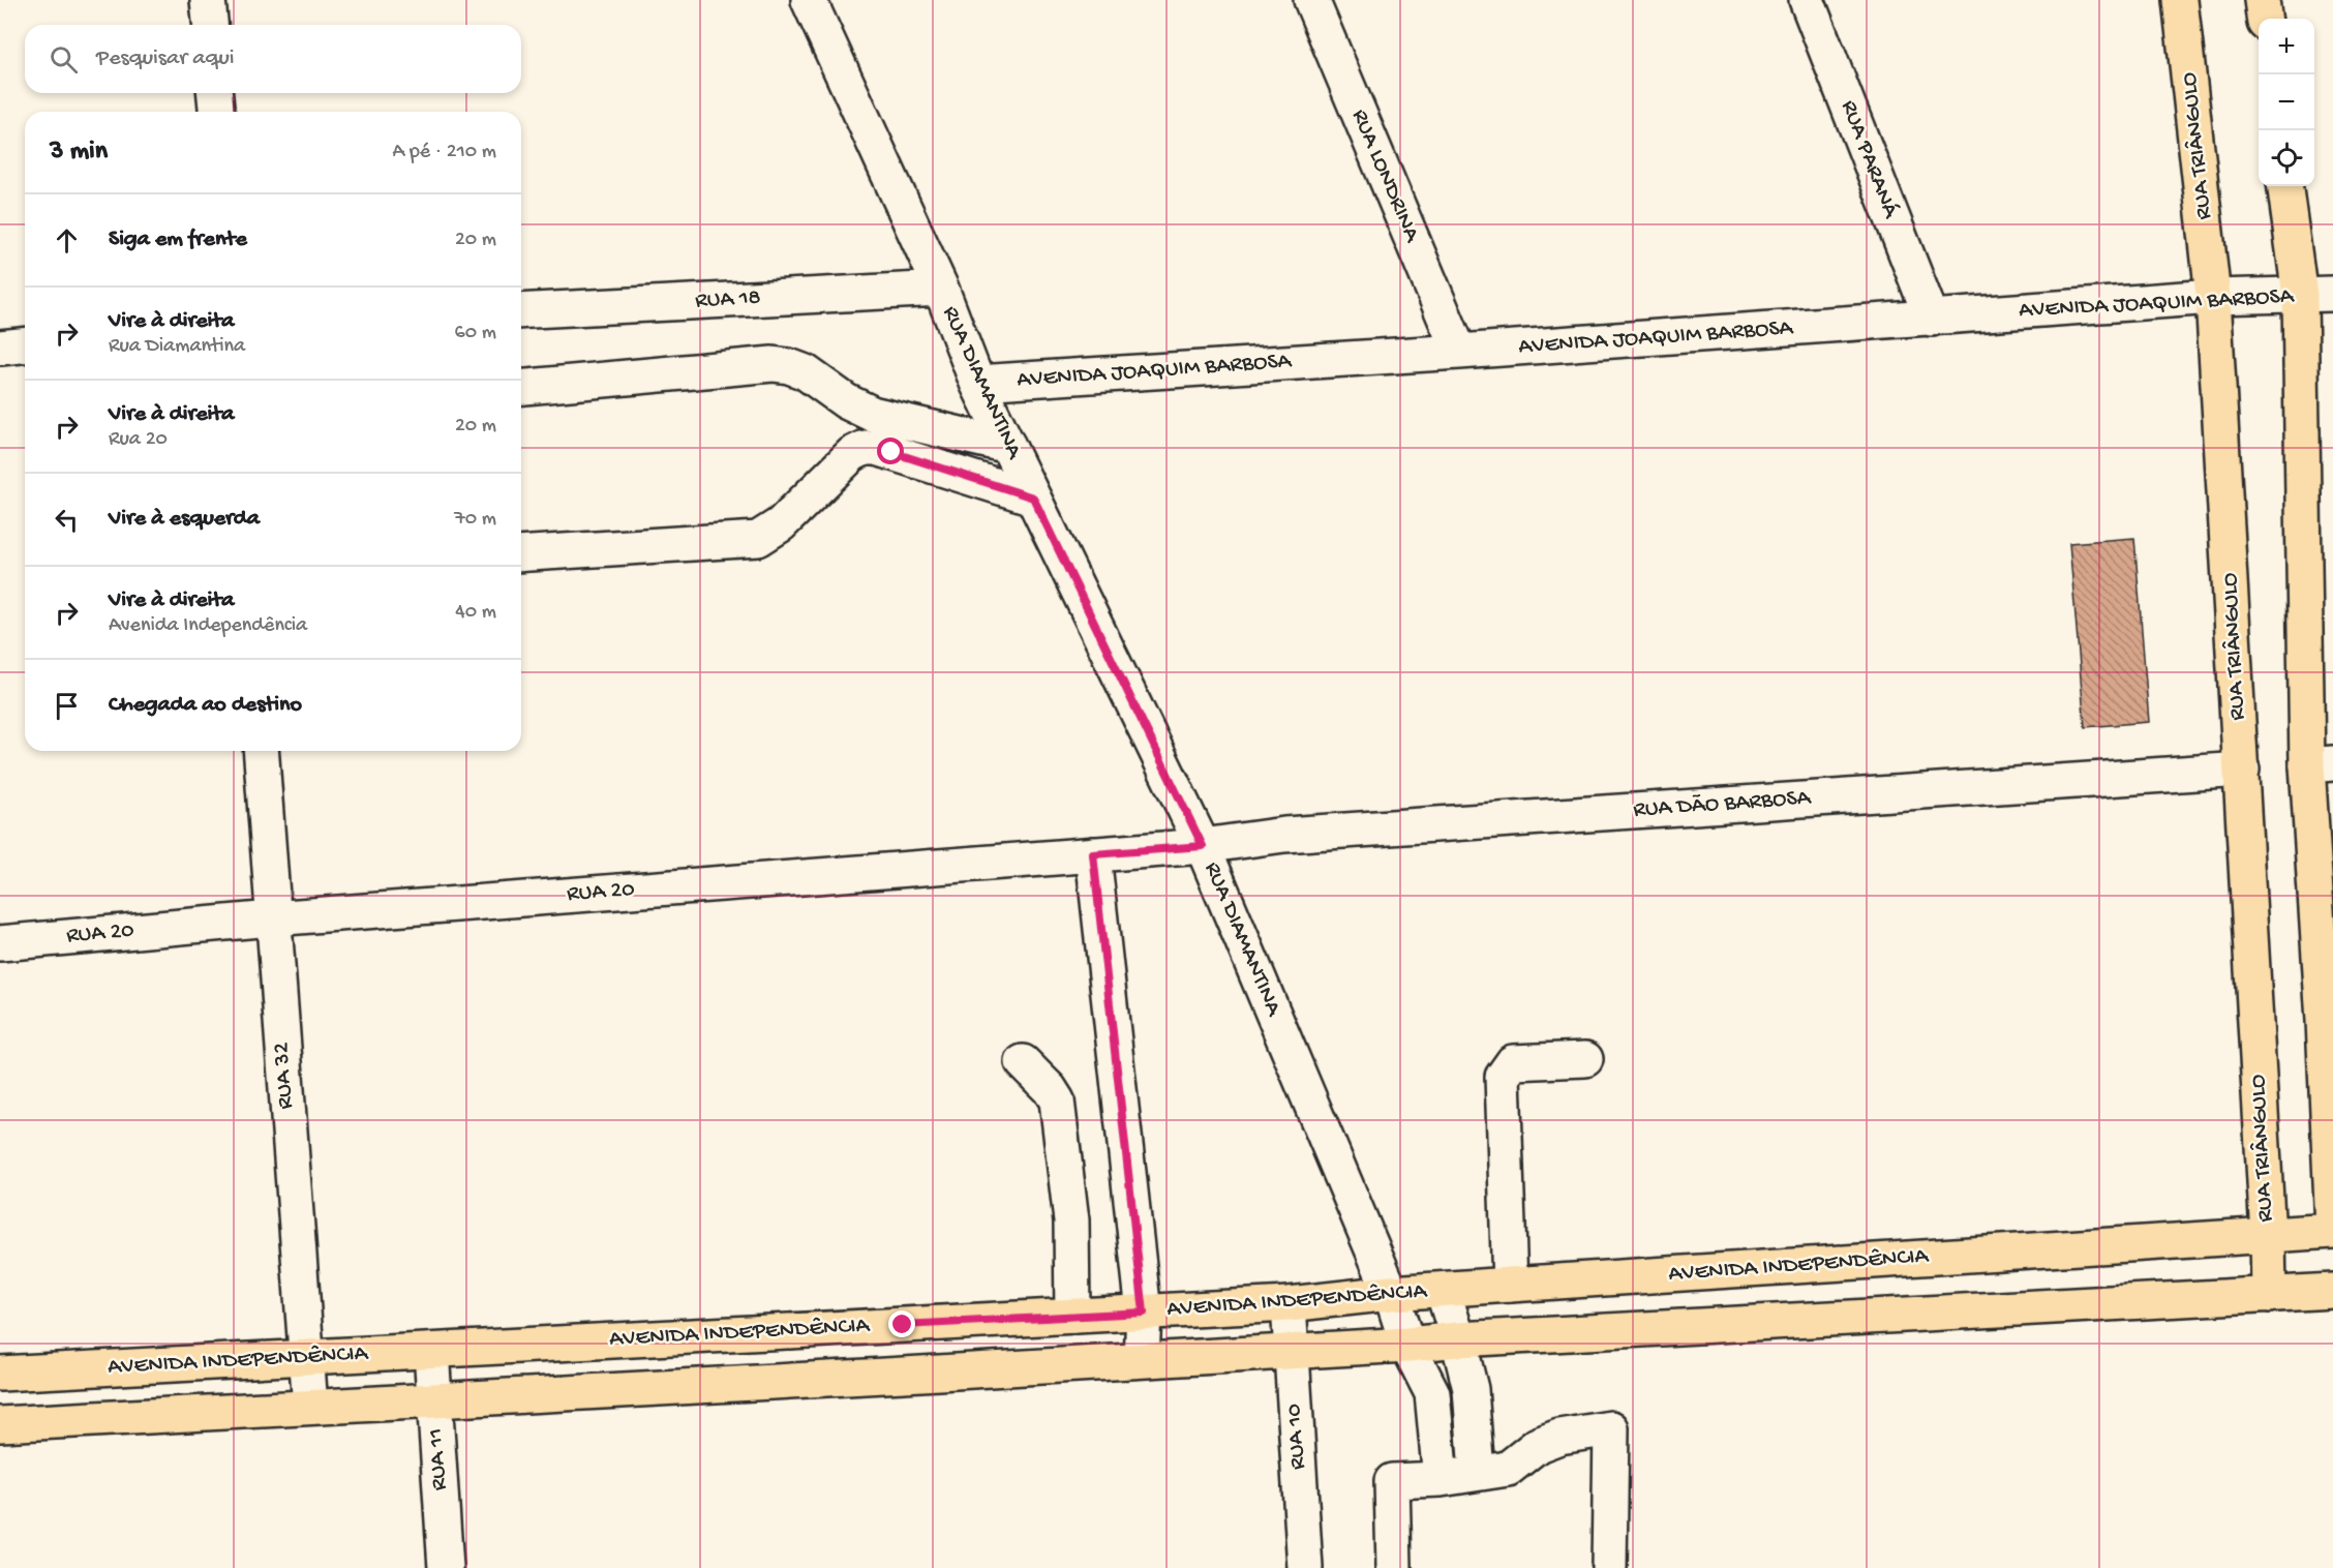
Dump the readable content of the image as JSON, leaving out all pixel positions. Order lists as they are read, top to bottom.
{
  "streets": {
    "main road": ["RUA TRIÂNGULO", "AVENIDA INDEPENDÊNCIA"],
    "street": [
      "RUA PARANÁ",
      "RUA LONDRINA",
      "RUA 18",
      "AVENIDA JOAQUIM BARBOSA",
      "RUA DIAMANTINA",
      "RUA DÃO BARBOSA",
      "RUA 20",
      "RUA 32",
      "RUA 10",
      "RUA 11"
    ]
  },
  "crossings": [
    ["RUA TRIÂNGULO", "AVENIDA JOAQUIM BARBOSA"],
    ["RUA TRIÂNGULO", "RUA DÃO BARBOSA"],
    ["RUA TRIÂNGULO", "AVENIDA INDEPENDÊNCIA"],
    ["RUA PARANÁ", "AVENIDA JOAQUIM BARBOSA"],
    ["RUA LONDRINA", "AVENIDA JOAQUIM BARBOSA"],
    ["RUA 18", "RUA DIAMANTINA"],
    ["AVENIDA JOAQUIM BARBOSA", "RUA DIAMANTINA"],
    ["RUA DIAMANTINA", "RUA DÃO BARBOSA"],
    ["RUA DIAMANTINA", "RUA 20"],
    ["RUA DIAMANTINA", "AVENIDA INDEPENDÊNCIA"],
    ["RUA DÃO BARBOSA", "RUA 20"],
    ["RUA 20", "RUA 32"],
    ["RUA 32", "AVENIDA INDEPENDÊNCIA"],
    ["AVENIDA INDEPENDÊNCIA", "RUA 10"],
    ["AVENIDA INDEPENDÊNCIA", "RUA 11"]
  ],
  "page": {
    "map_buttons": ["+", "−"],
    "search": "Pesquisar aqui",
    "heading": ["3 min", "A pé · 210 m"],
    "list": [
      ["Siga em frente", "20 m"],
      ["Vire à direita", "Rua Diamantina", "60 m"],
      ["Vire à direita", "Rua 20", "20 m"],
      ["Vire à esquerda", "70 m"],
      ["Vire à direita", "Avenida Independência", "40 m"],
      "Chegada ao destino"
    ]
  }
}
